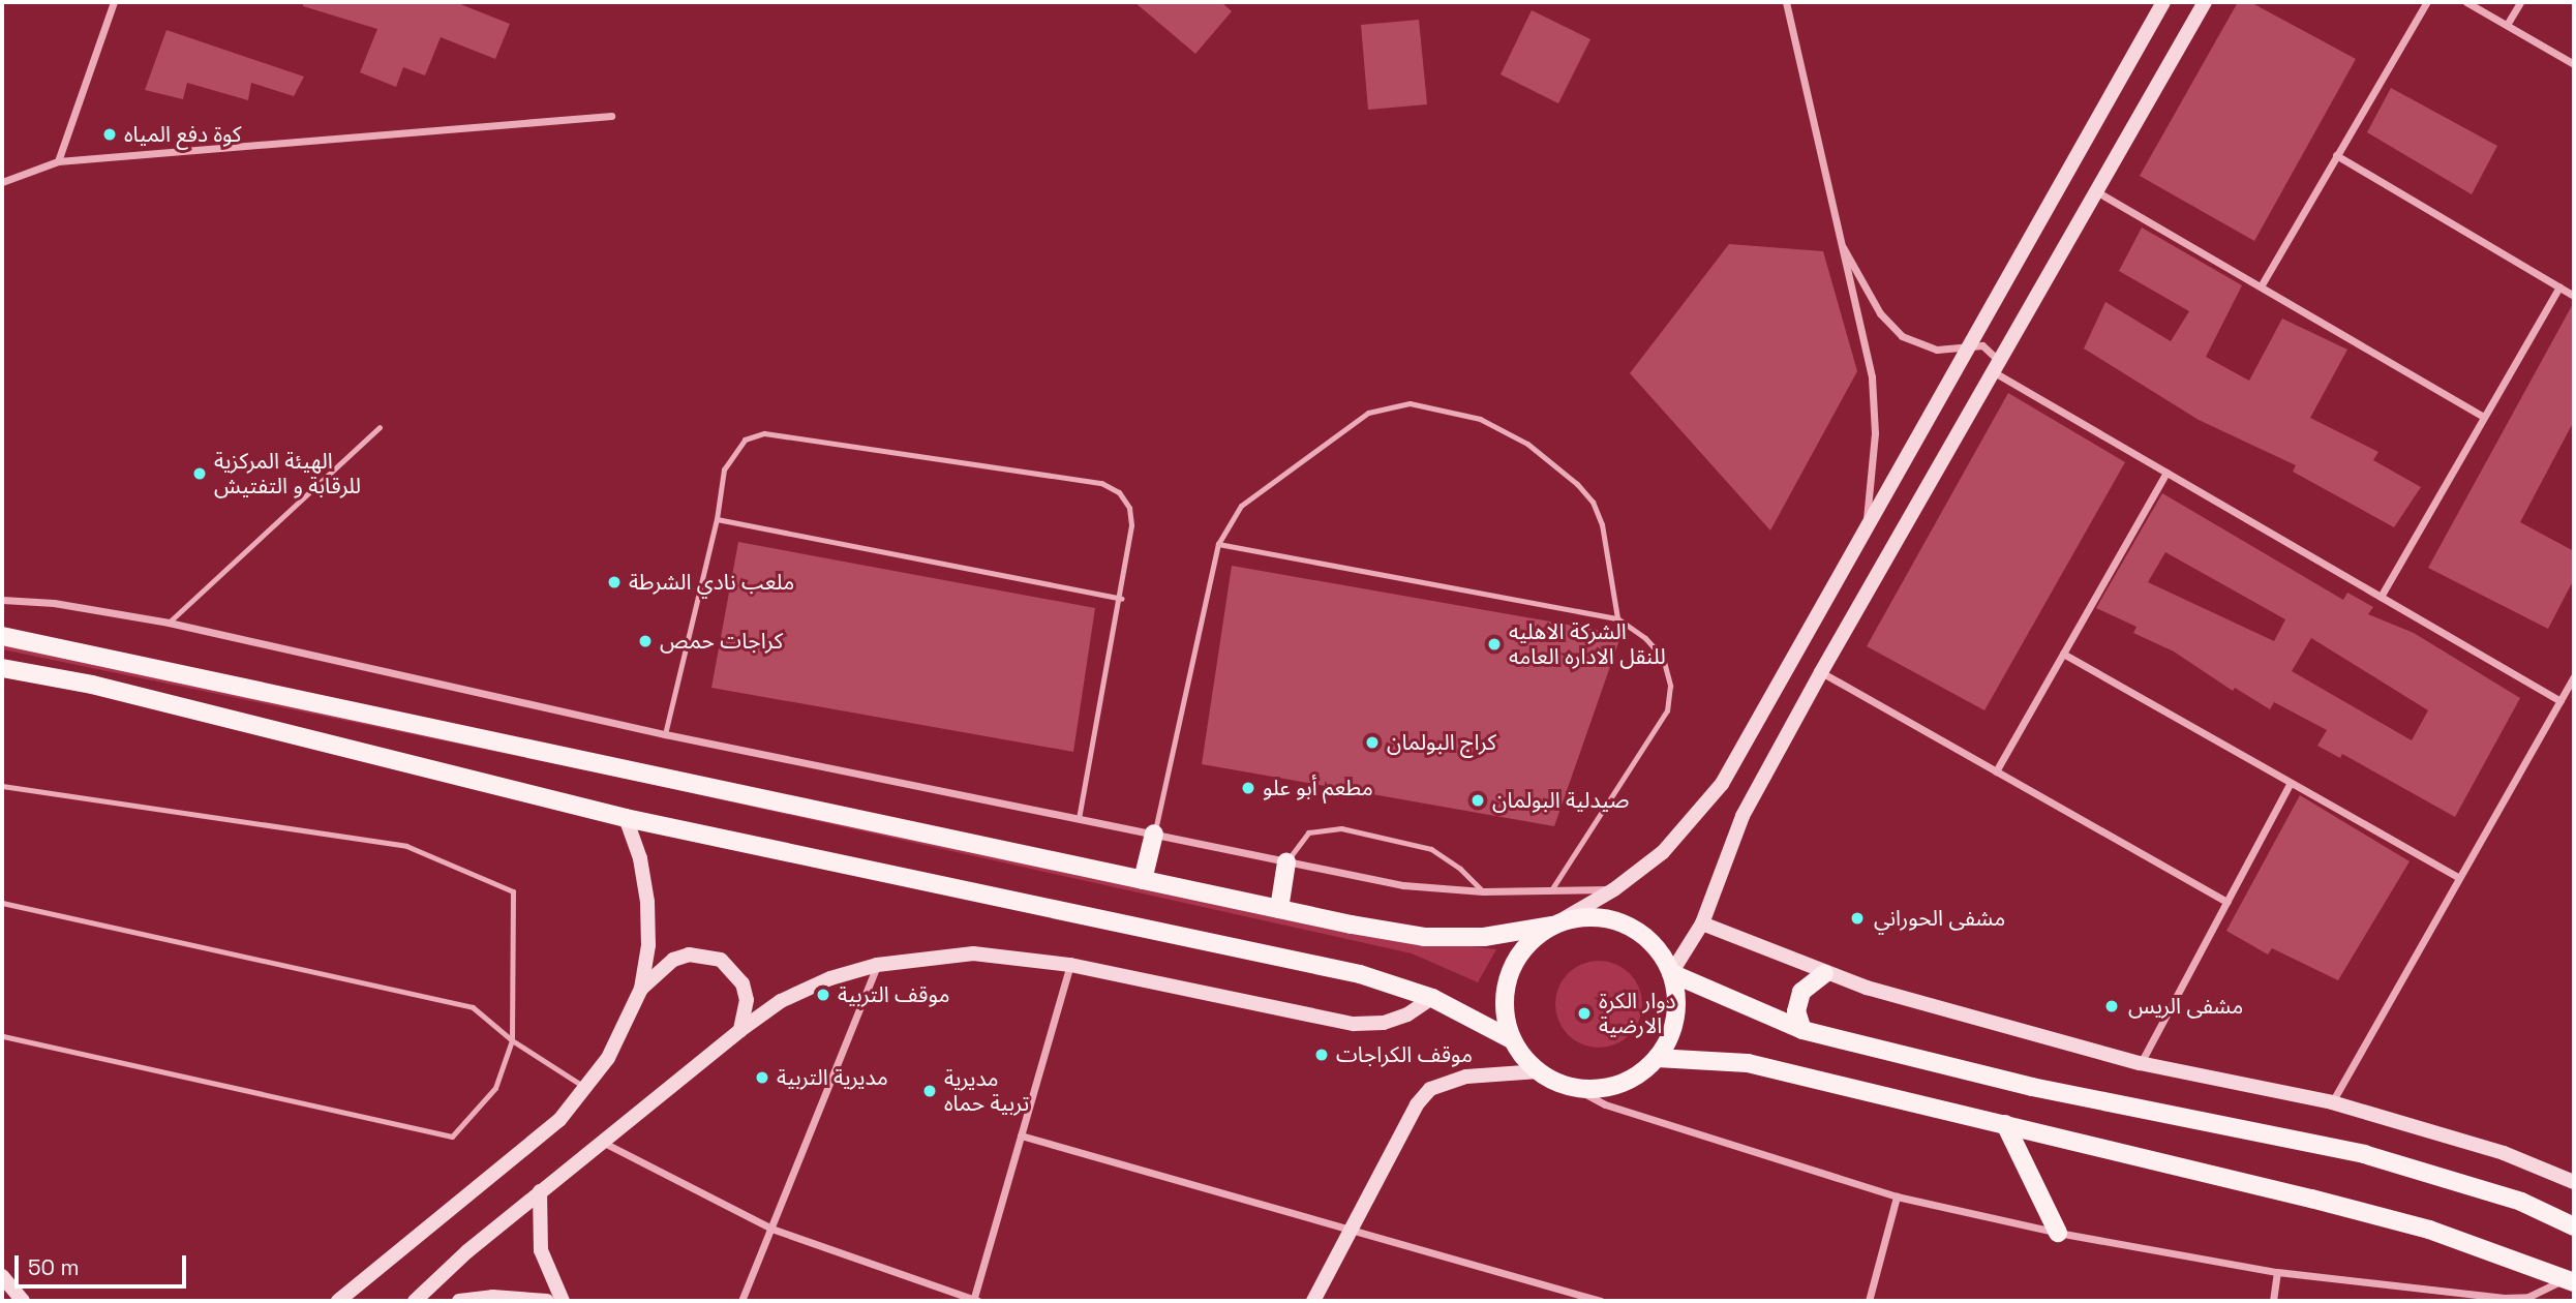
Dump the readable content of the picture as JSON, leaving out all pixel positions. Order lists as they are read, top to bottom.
{
  "places": [
    "كوة دفع المياه",
    "الهيئة المركزية للرقابة و التفتيش",
    "ملعب نادي الشرطة",
    "كراجات حمص",
    "الشركة الاهليه للنقل الاداره العامه",
    "كراج البولمان",
    "مطعم أبو علو",
    "صيدلية البولمان",
    "مشفى الحوراني",
    "موقف التربية",
    "مشفى الريس",
    "دوار الكرة الارضية",
    "موقف الكراجات",
    "مديرية التربية",
    "مديرية تربية حماه"
  ],
  "scale_bar": "50 m"
}
